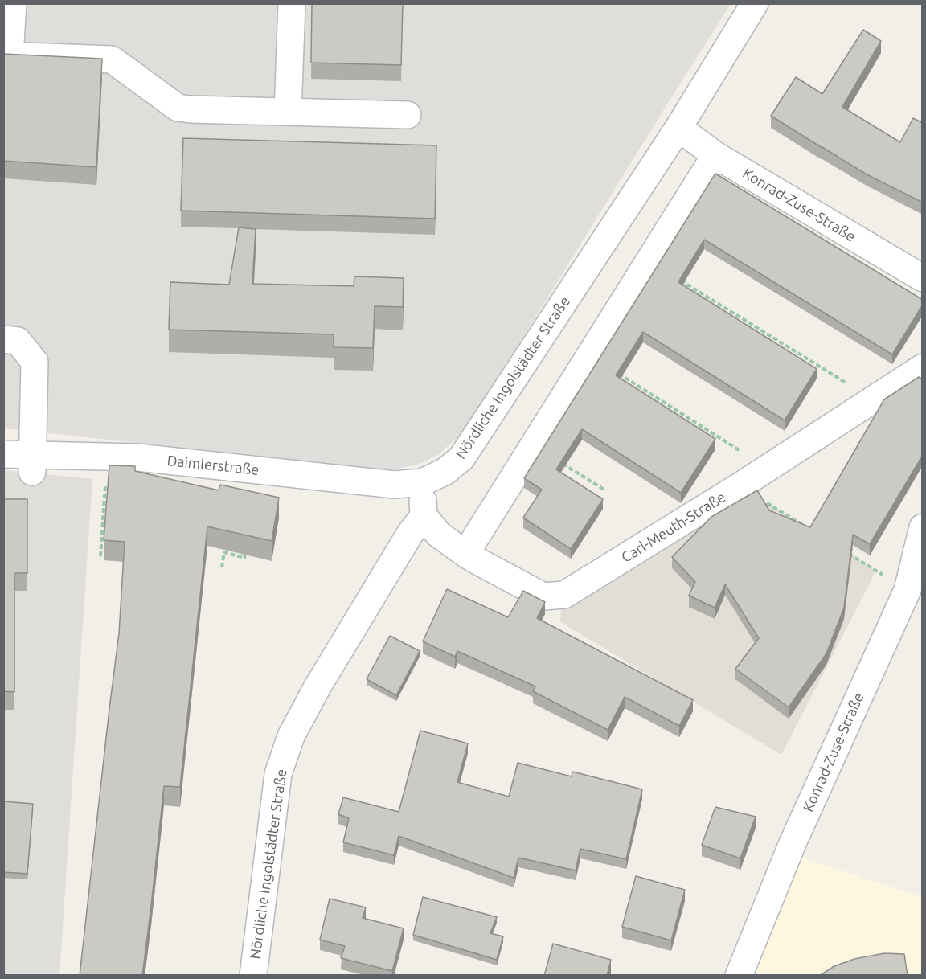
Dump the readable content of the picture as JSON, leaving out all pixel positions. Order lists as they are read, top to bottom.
{
  "streets": {
    "street": [
      "Konrad-Zuse-Straße",
      "Nördliche Ingolstädter Straße",
      "Daimlerstraße",
      "Carl-Meuth-Straße"
    ]
  },
  "crossings": [
    ["Konrad-Zuse-Straße", "Nördliche Ingolstädter Straße"],
    ["Nördliche Ingolstädter Straße", "Daimlerstraße"],
    ["Nördliche Ingolstädter Straße", "Carl-Meuth-Straße"]
  ]
}
